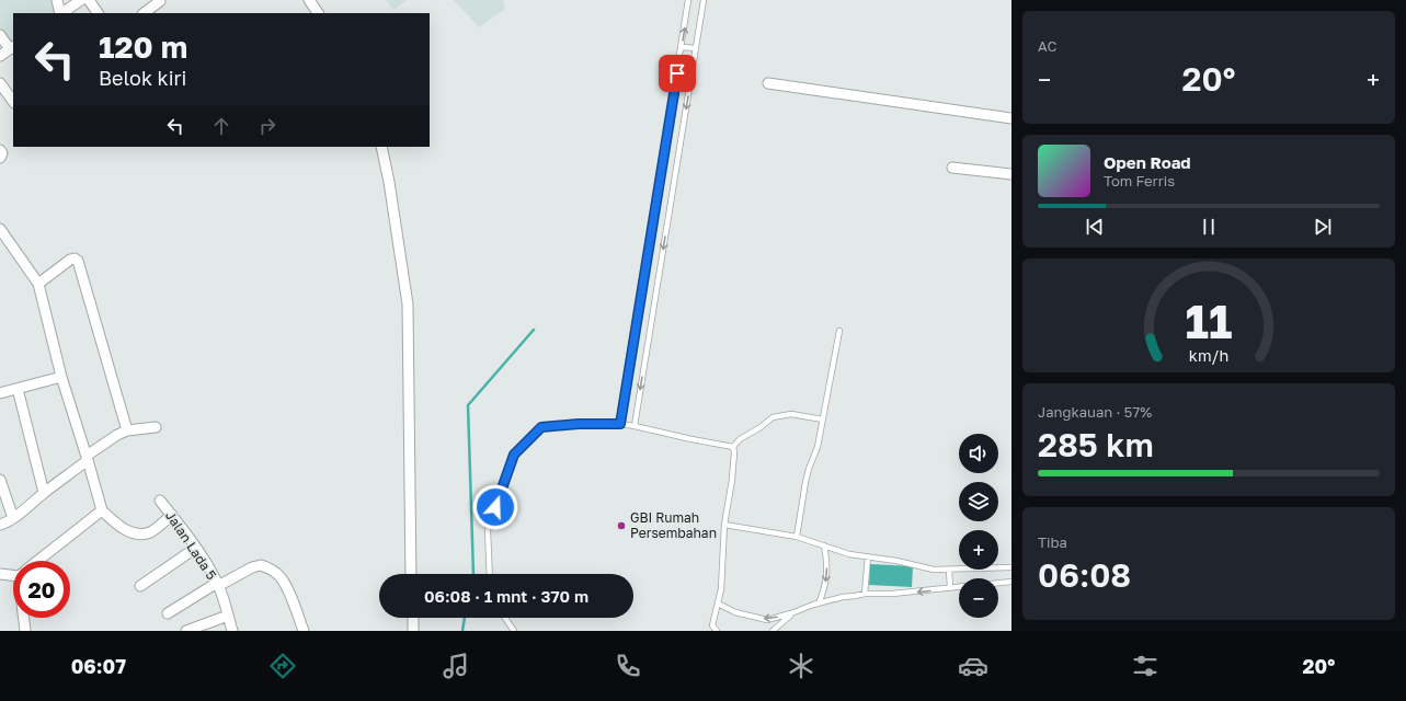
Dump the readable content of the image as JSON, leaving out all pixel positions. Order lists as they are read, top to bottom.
{
  "streets": {
    "street": ["Jalan Lada 5"]
  },
  "places": ["GBI Rumah Persembahan"],
  "page": {
    "tile": [
      "AC",
      ["Jangkauan · 57%", "285 km"],
      ["Tiba", "06:08"]
    ],
    "turn": ["120 m", "Belok kiri"],
    "heat": ["−", "20°", "+"],
    "song": ["Open Road", "Tom Ferris"],
    "map_buttons": ["+", "−"],
    "limit": "20",
    "trip": "06:08 · 1 mnt · 370 m",
    "tabs": ["06:07", "20°"],
    "gauge": ["11", "km/h"]
  }
}
